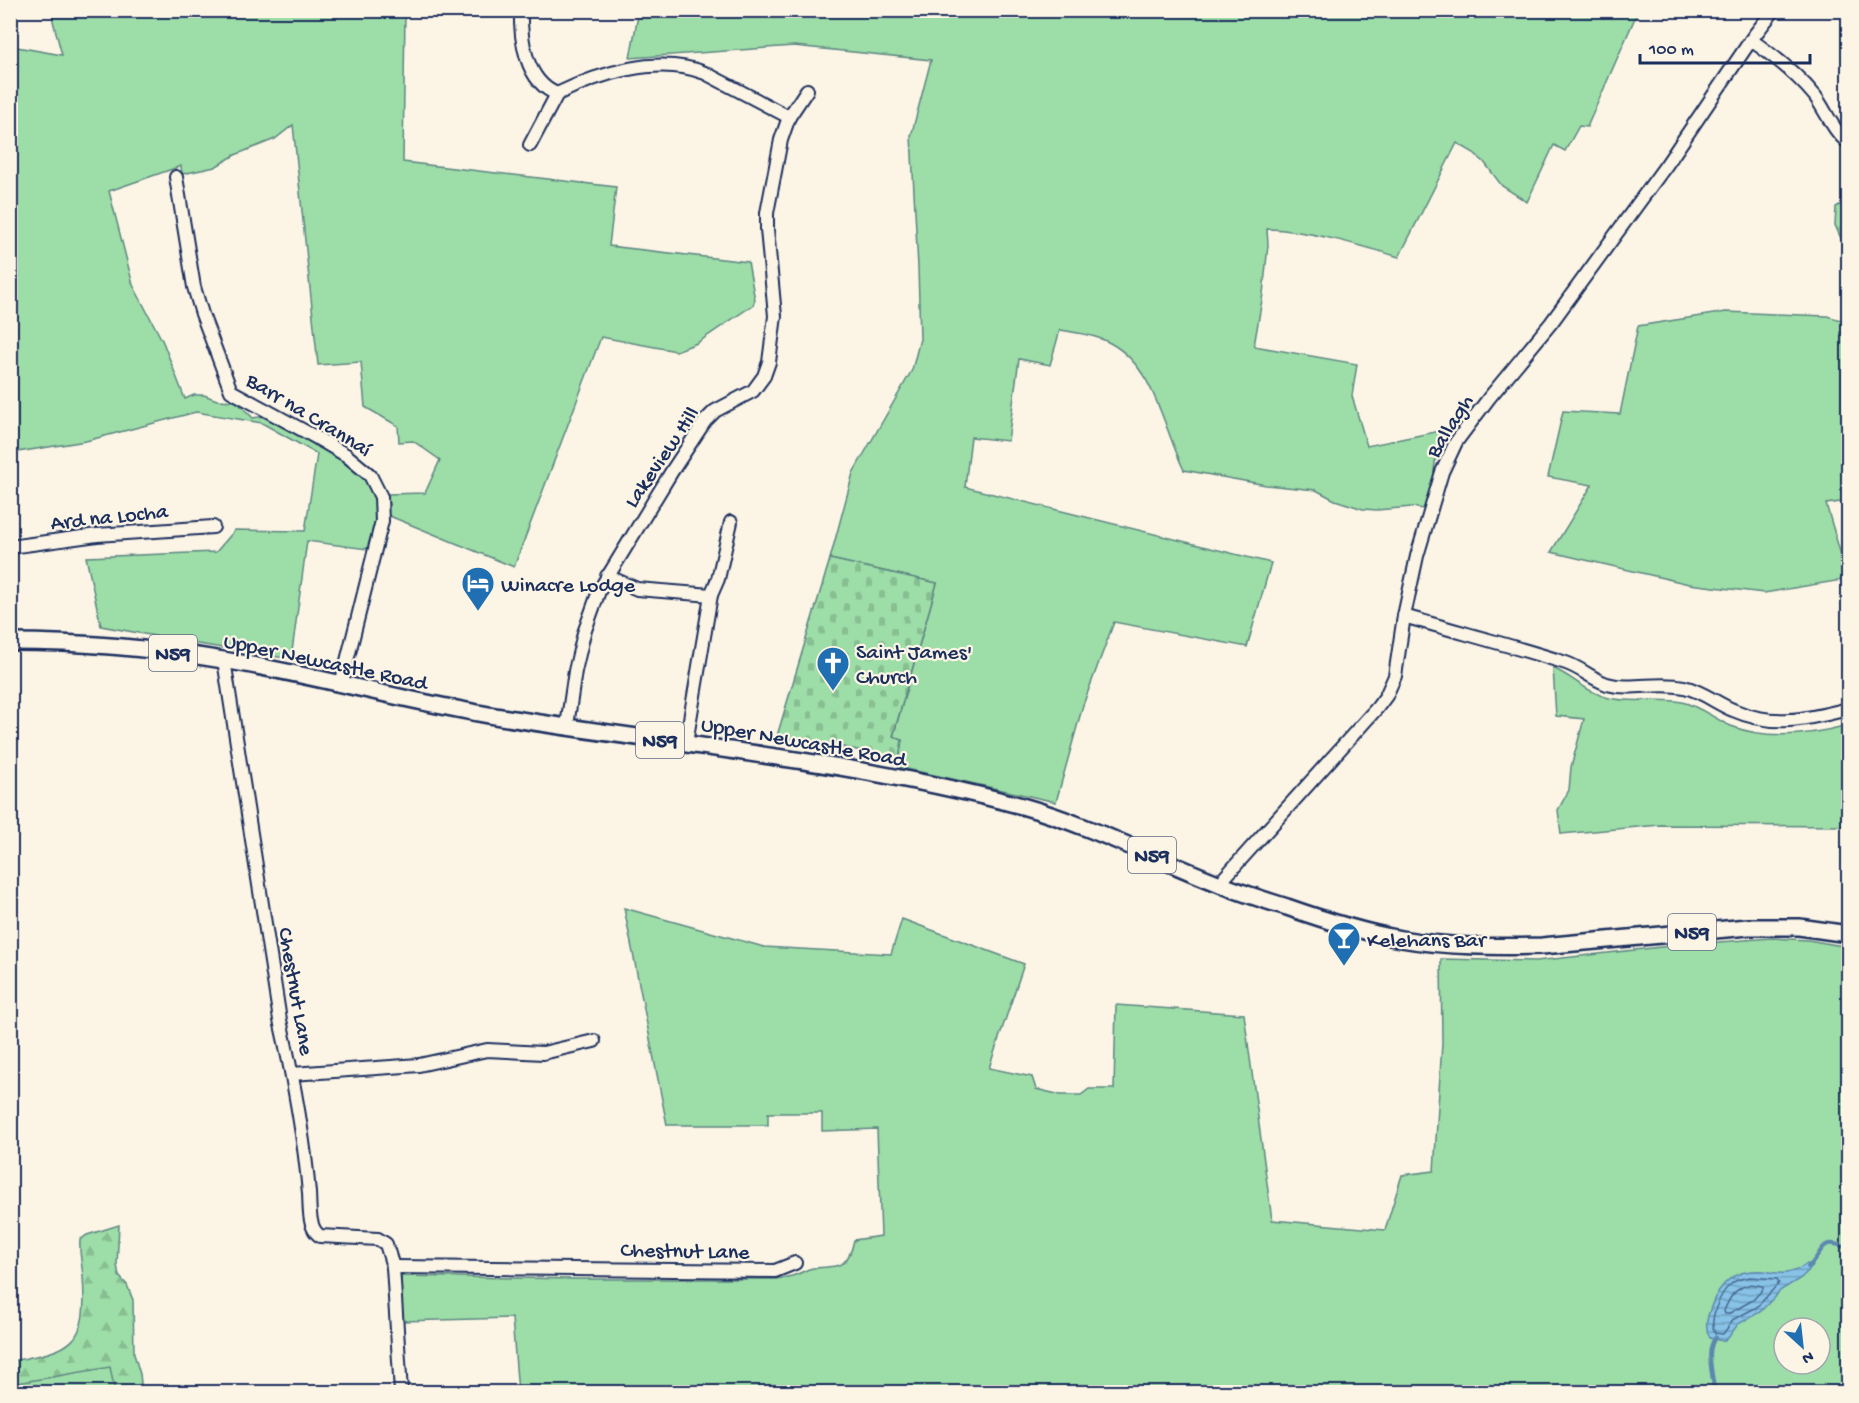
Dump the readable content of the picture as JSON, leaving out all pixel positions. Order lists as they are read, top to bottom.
{
  "streets": {
    "main road": ["N59", "Upper Newcastle Road"],
    "street": [
      "Barr na Crannaí",
      "Ballagh",
      "Lakeview Hill",
      "Ard na Locha",
      "Chestnut Lane"
    ]
  },
  "crossings": [
    ["Barr na Crannaí", "Upper Newcastle Road"],
    ["Ballagh", "Upper Newcastle Road"],
    ["Lakeview Hill", "Upper Newcastle Road"],
    ["Upper Newcastle Road", "Chestnut Lane"]
  ],
  "places": {
    "hotel": ["Winacre Lodge"],
    "church": ["Saint James' Church"],
    "bar": ["Kelehans Bar"]
  },
  "scale_bar": "100 m",
  "north": "bottom right"
}
